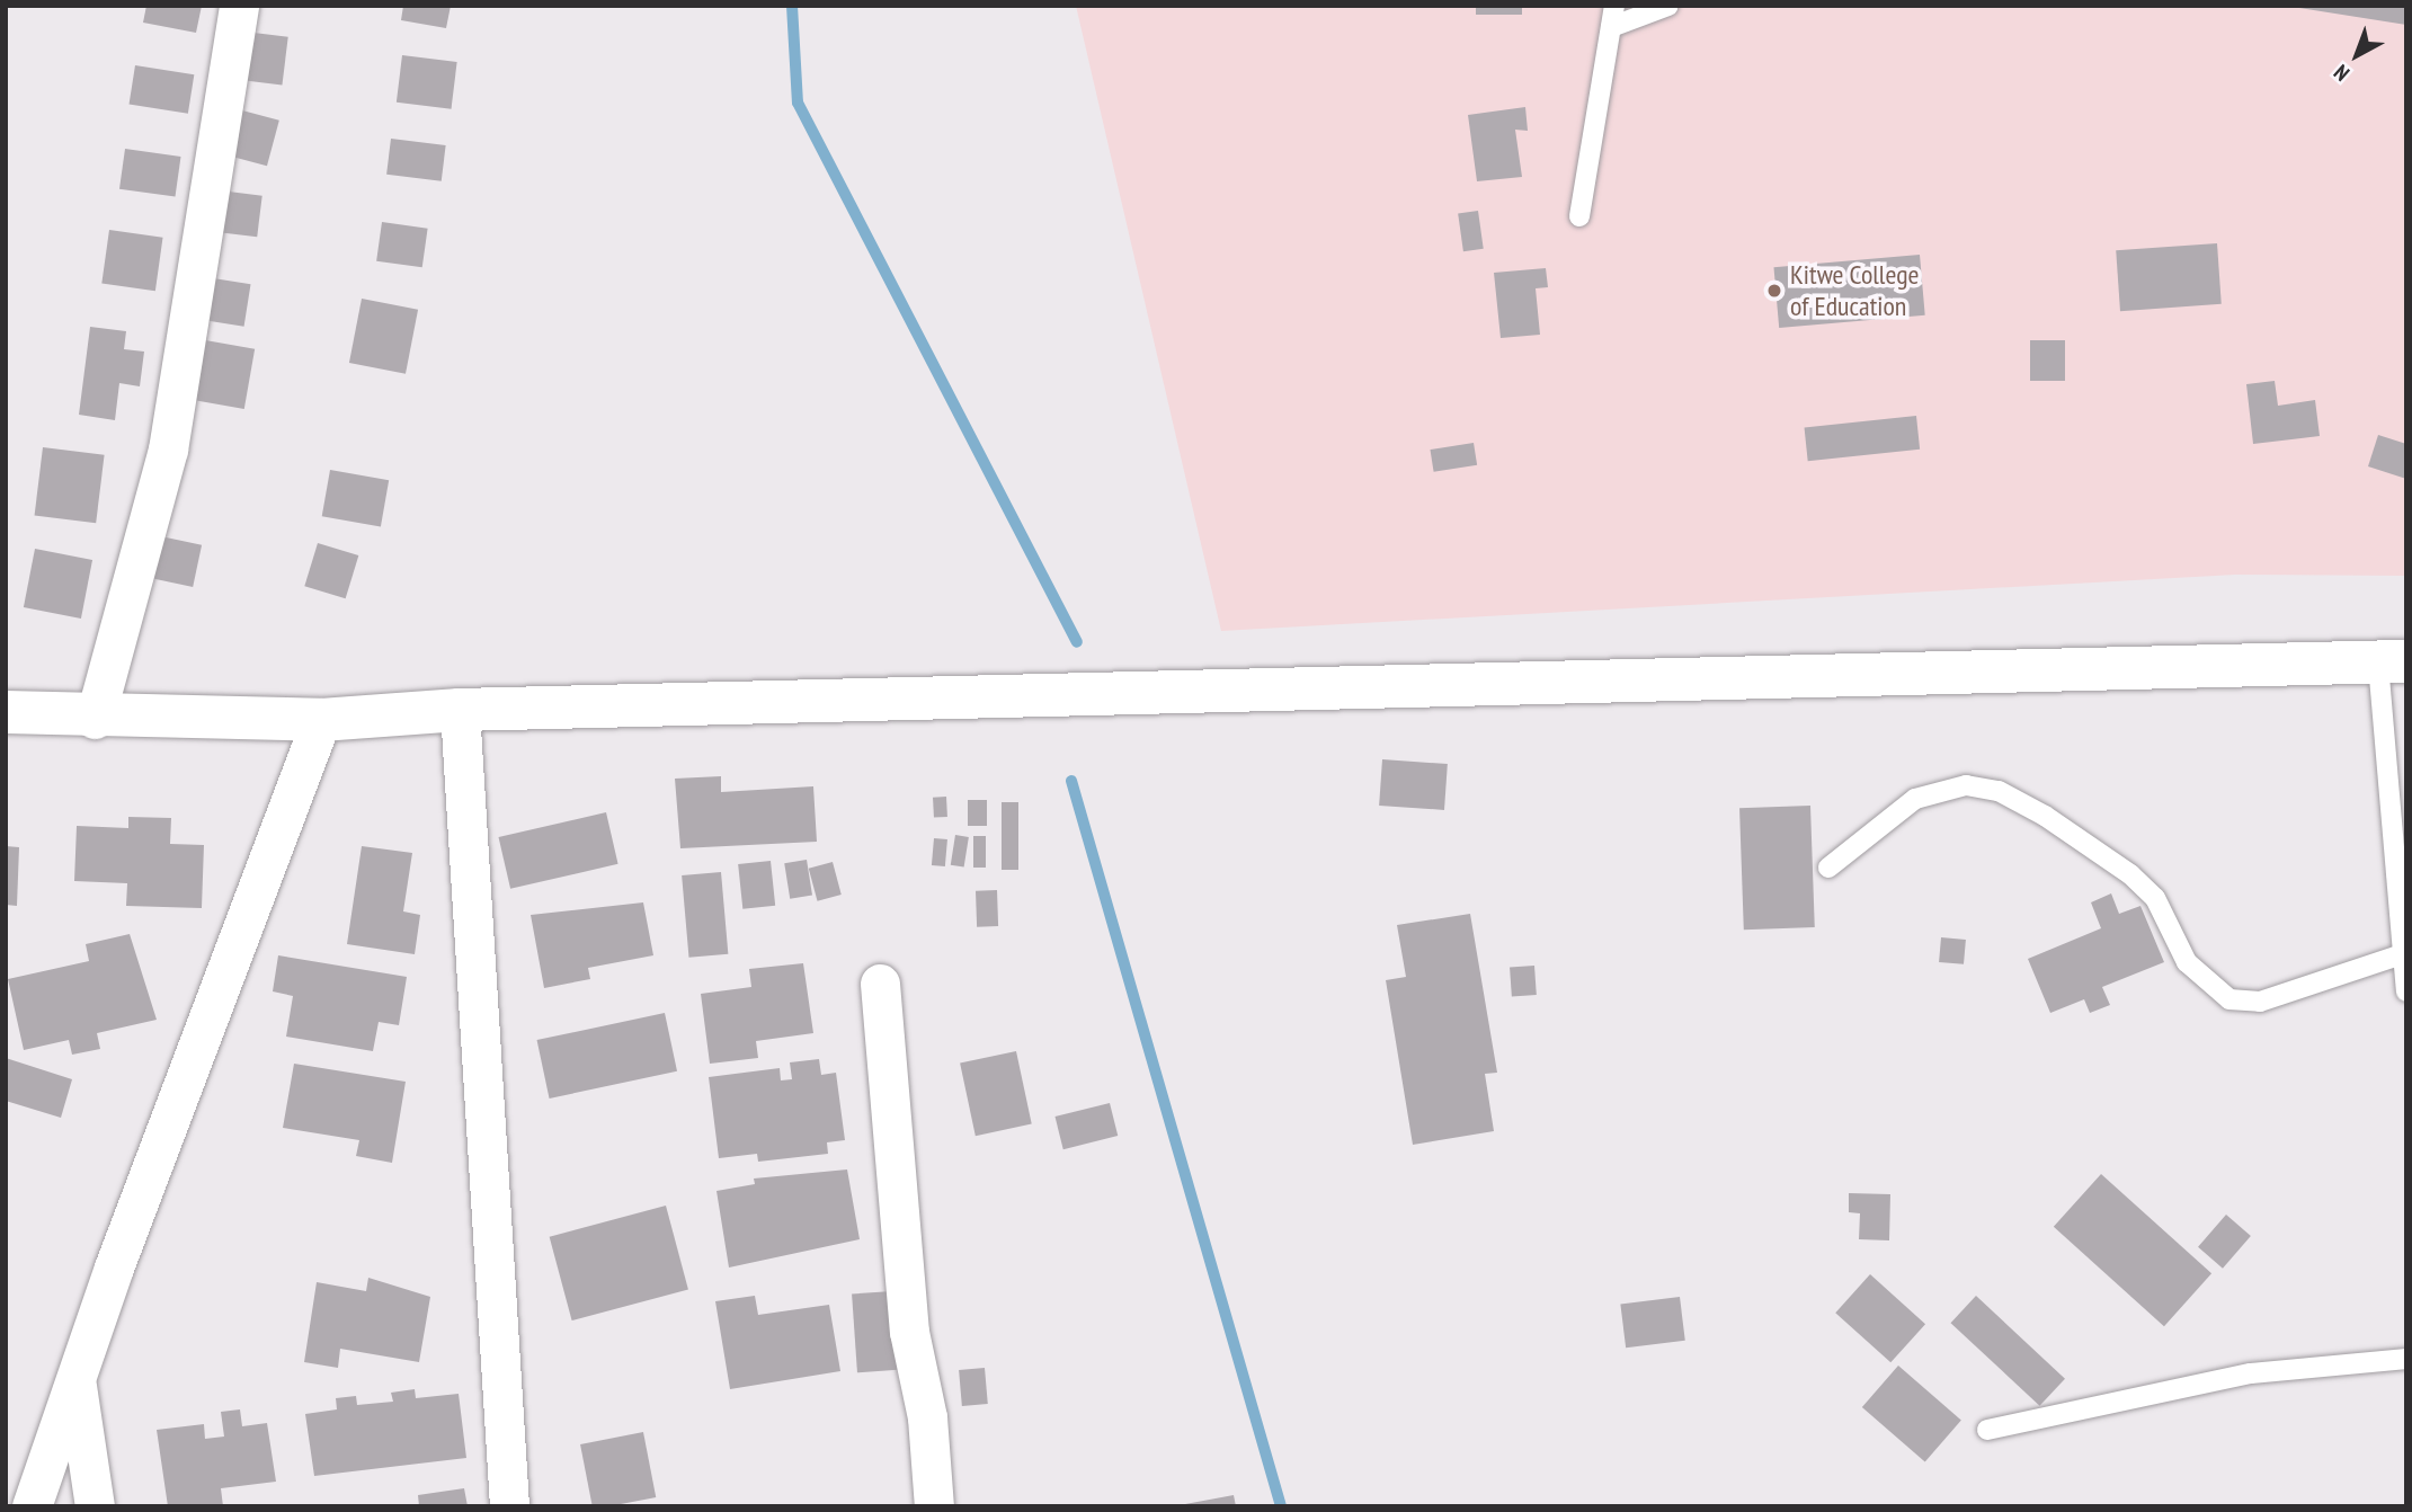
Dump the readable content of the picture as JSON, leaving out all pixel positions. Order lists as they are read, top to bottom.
{
  "places": ["Kitwe College of Education"],
  "north": "bottom left"
}
